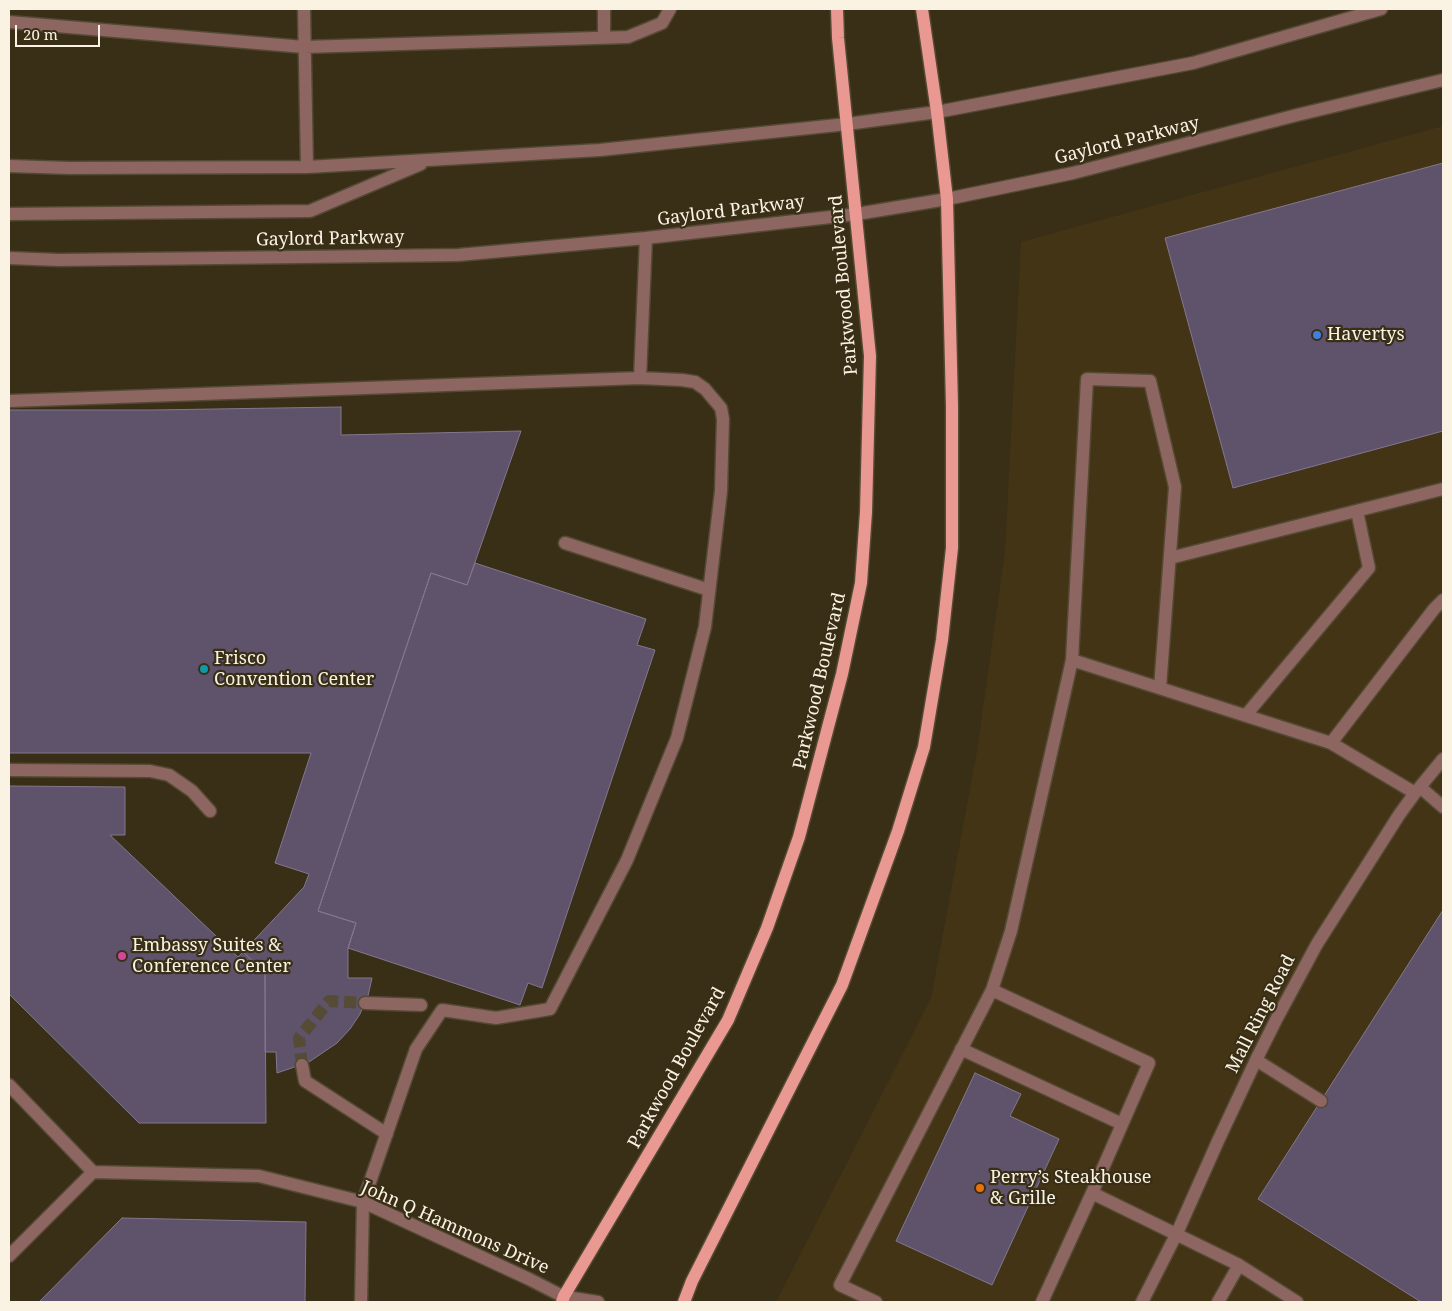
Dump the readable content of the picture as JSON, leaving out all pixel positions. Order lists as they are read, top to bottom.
{
  "streets": {
    "main road": ["Parkwood Boulevard"],
    "street": ["Gaylord Parkway", "Mall Ring Road", "John Q Hammons Drive"]
  },
  "crossings": [
    ["Gaylord Parkway", "Parkwood Boulevard"],
    ["Parkwood Boulevard", "John Q Hammons Drive"]
  ],
  "places": [
    "Havertys",
    "Frisco Convention Center",
    "Embassy Suites & Conference Center",
    "Perry’s Steakhouse & Grille"
  ],
  "scale_bar": "20 m"
}
